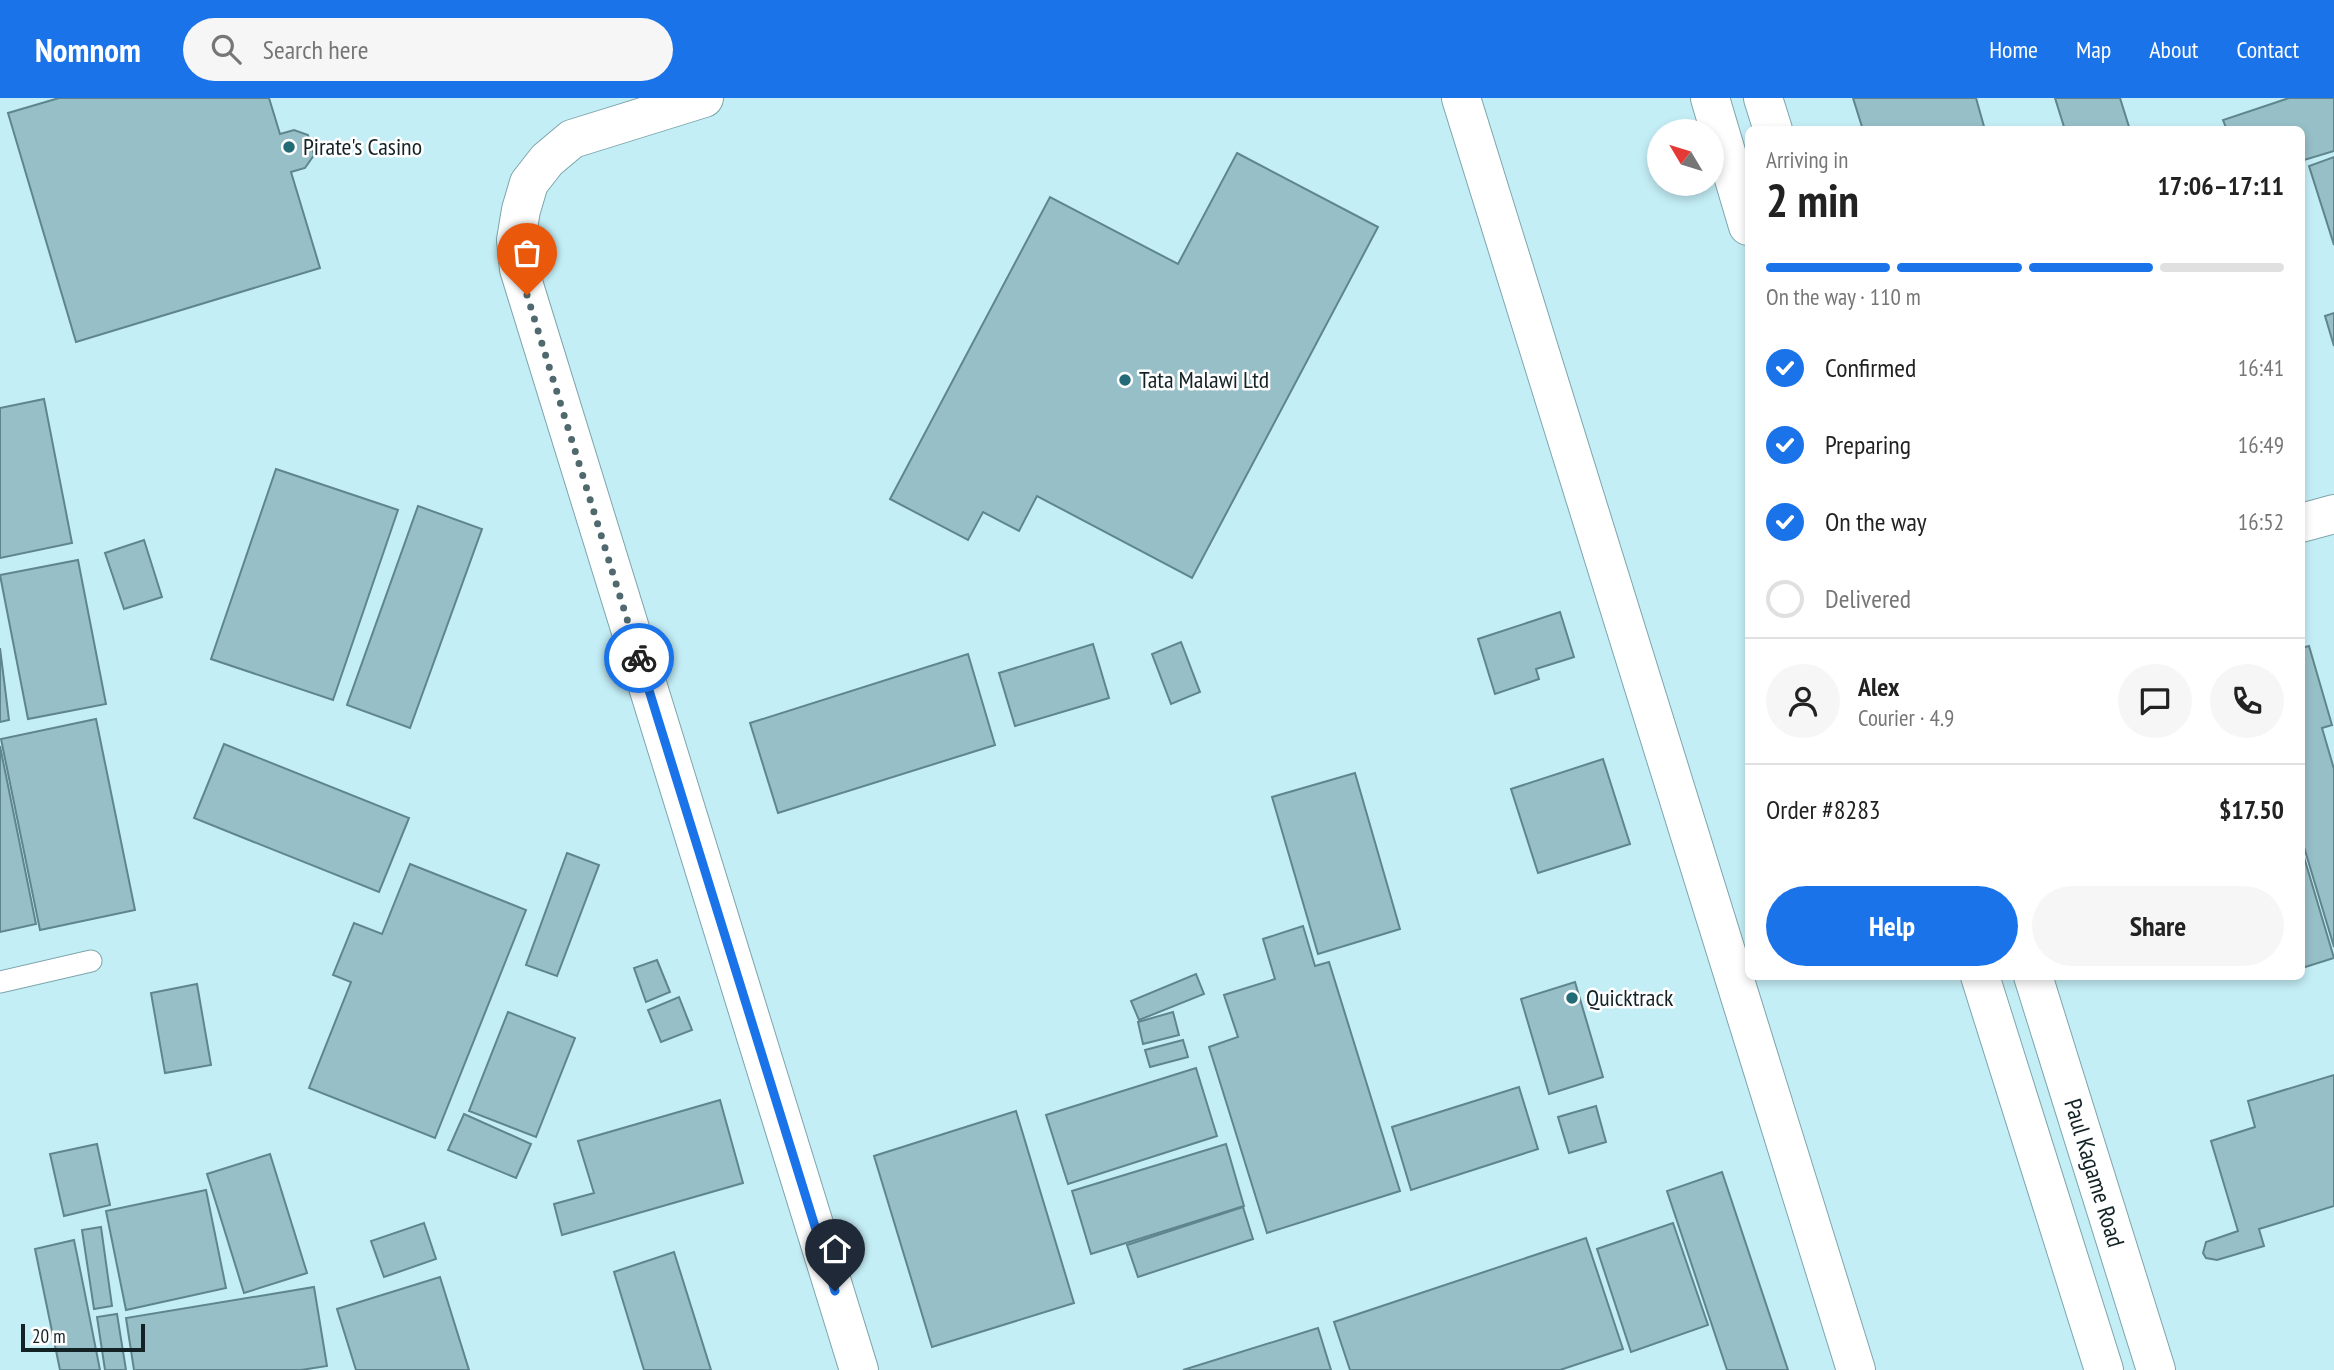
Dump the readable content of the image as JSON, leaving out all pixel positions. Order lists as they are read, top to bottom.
{
  "streets": {
    "street": ["Paul Kagame Road"]
  },
  "places": ["Pirate's Casino", "Tata Malawi Ltd", "Quicktrack"],
  "scale_bar": "20 m",
  "north": "top left",
  "page": {
    "header": "Nomnom",
    "search": "Search here",
    "nav": [
      "Home",
      "Map",
      "About",
      "Contact"
    ],
    "heading": ["2 min", "Arriving in", "17:06–17:11"],
    "panel": [
      "Alex",
      "Courier · 4.9",
      "Order #8283",
      "$17.50"
    ],
    "bar": "On the way · 110 m",
    "list": [
      ["Confirmed", "16:41"],
      ["Preparing", "16:49"],
      ["On the way", "16:52"],
      "Delivered"
    ],
    "buttons": ["Help", "Share"],
    "scale": "20 m"
  }
}
